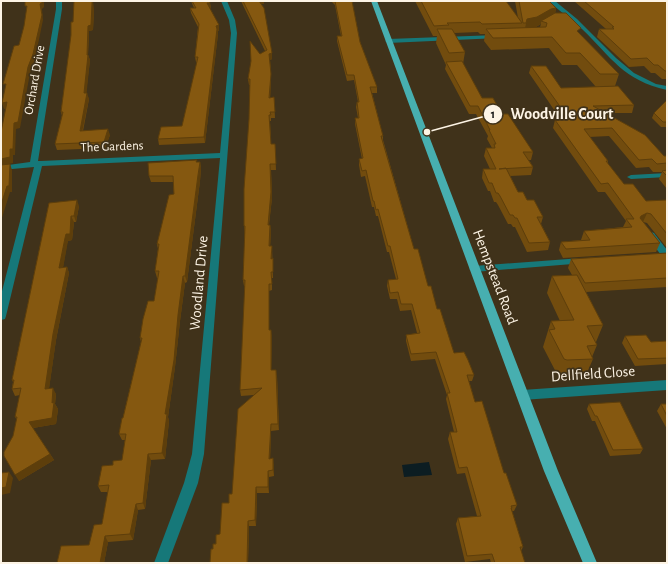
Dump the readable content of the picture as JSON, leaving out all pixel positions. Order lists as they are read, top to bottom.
{
  "streets": {
    "main road": ["Hempstead Road"],
    "street": [
      "Orchard Drive",
      "The Gardens",
      "Woodland Drive",
      "Dellfield Close"
    ]
  },
  "crossings": [
    ["Orchard Drive", "The Gardens"],
    ["The Gardens", "Woodland Drive"],
    ["Hempstead Road", "Dellfield Close"]
  ],
  "places": ["Woodville Court"]
}
